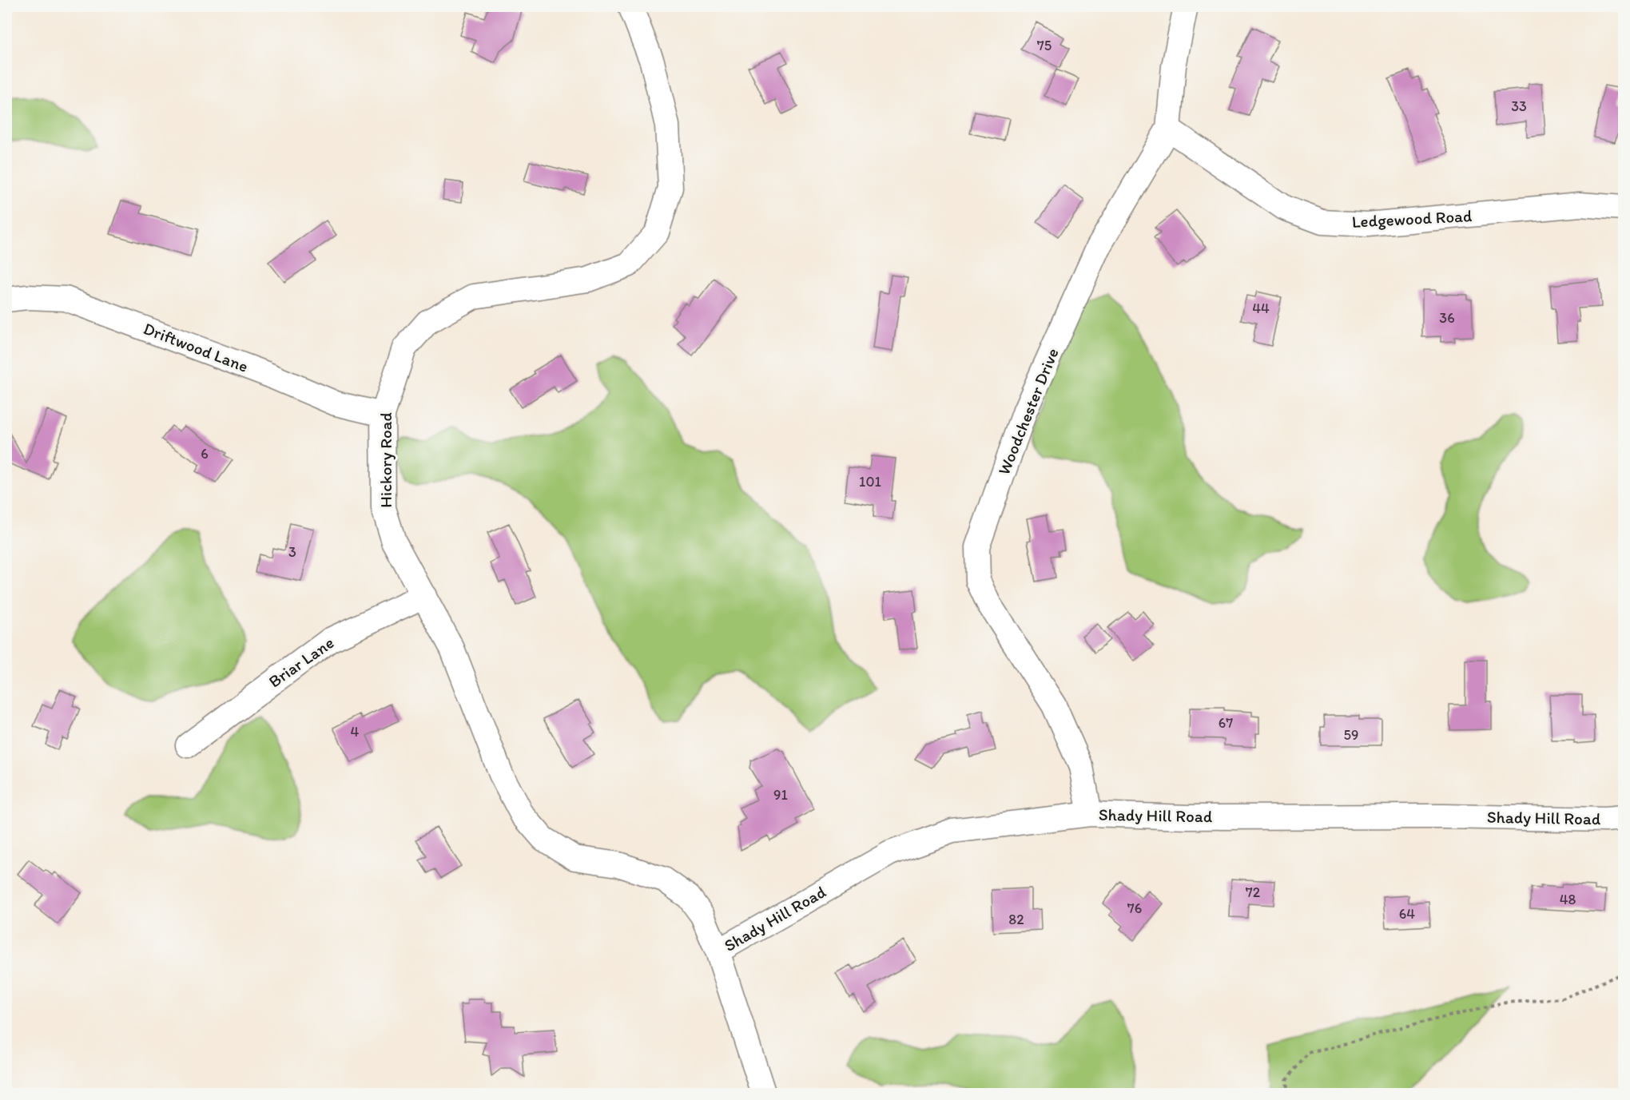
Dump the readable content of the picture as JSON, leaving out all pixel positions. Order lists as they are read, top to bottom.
{
  "streets": {
    "street": [
      "Ledgewood Road",
      "Driftwood Lane",
      "Woodchester Drive",
      "Hickory Road",
      "Briar Lane",
      "Shady Hill Road"
    ]
  },
  "crossings": [
    ["Ledgewood Road", "Woodchester Drive"],
    ["Driftwood Lane", "Hickory Road"],
    ["Woodchester Drive", "Shady Hill Road"],
    ["Hickory Road", "Briar Lane"],
    ["Hickory Road", "Shady Hill Road"]
  ],
  "house_numbers": [
    "75",
    "33",
    "44",
    "36",
    "6",
    "101",
    "3",
    "67",
    "4",
    "59",
    "91",
    "72",
    "48",
    "76",
    "64",
    "82"
  ]
}
